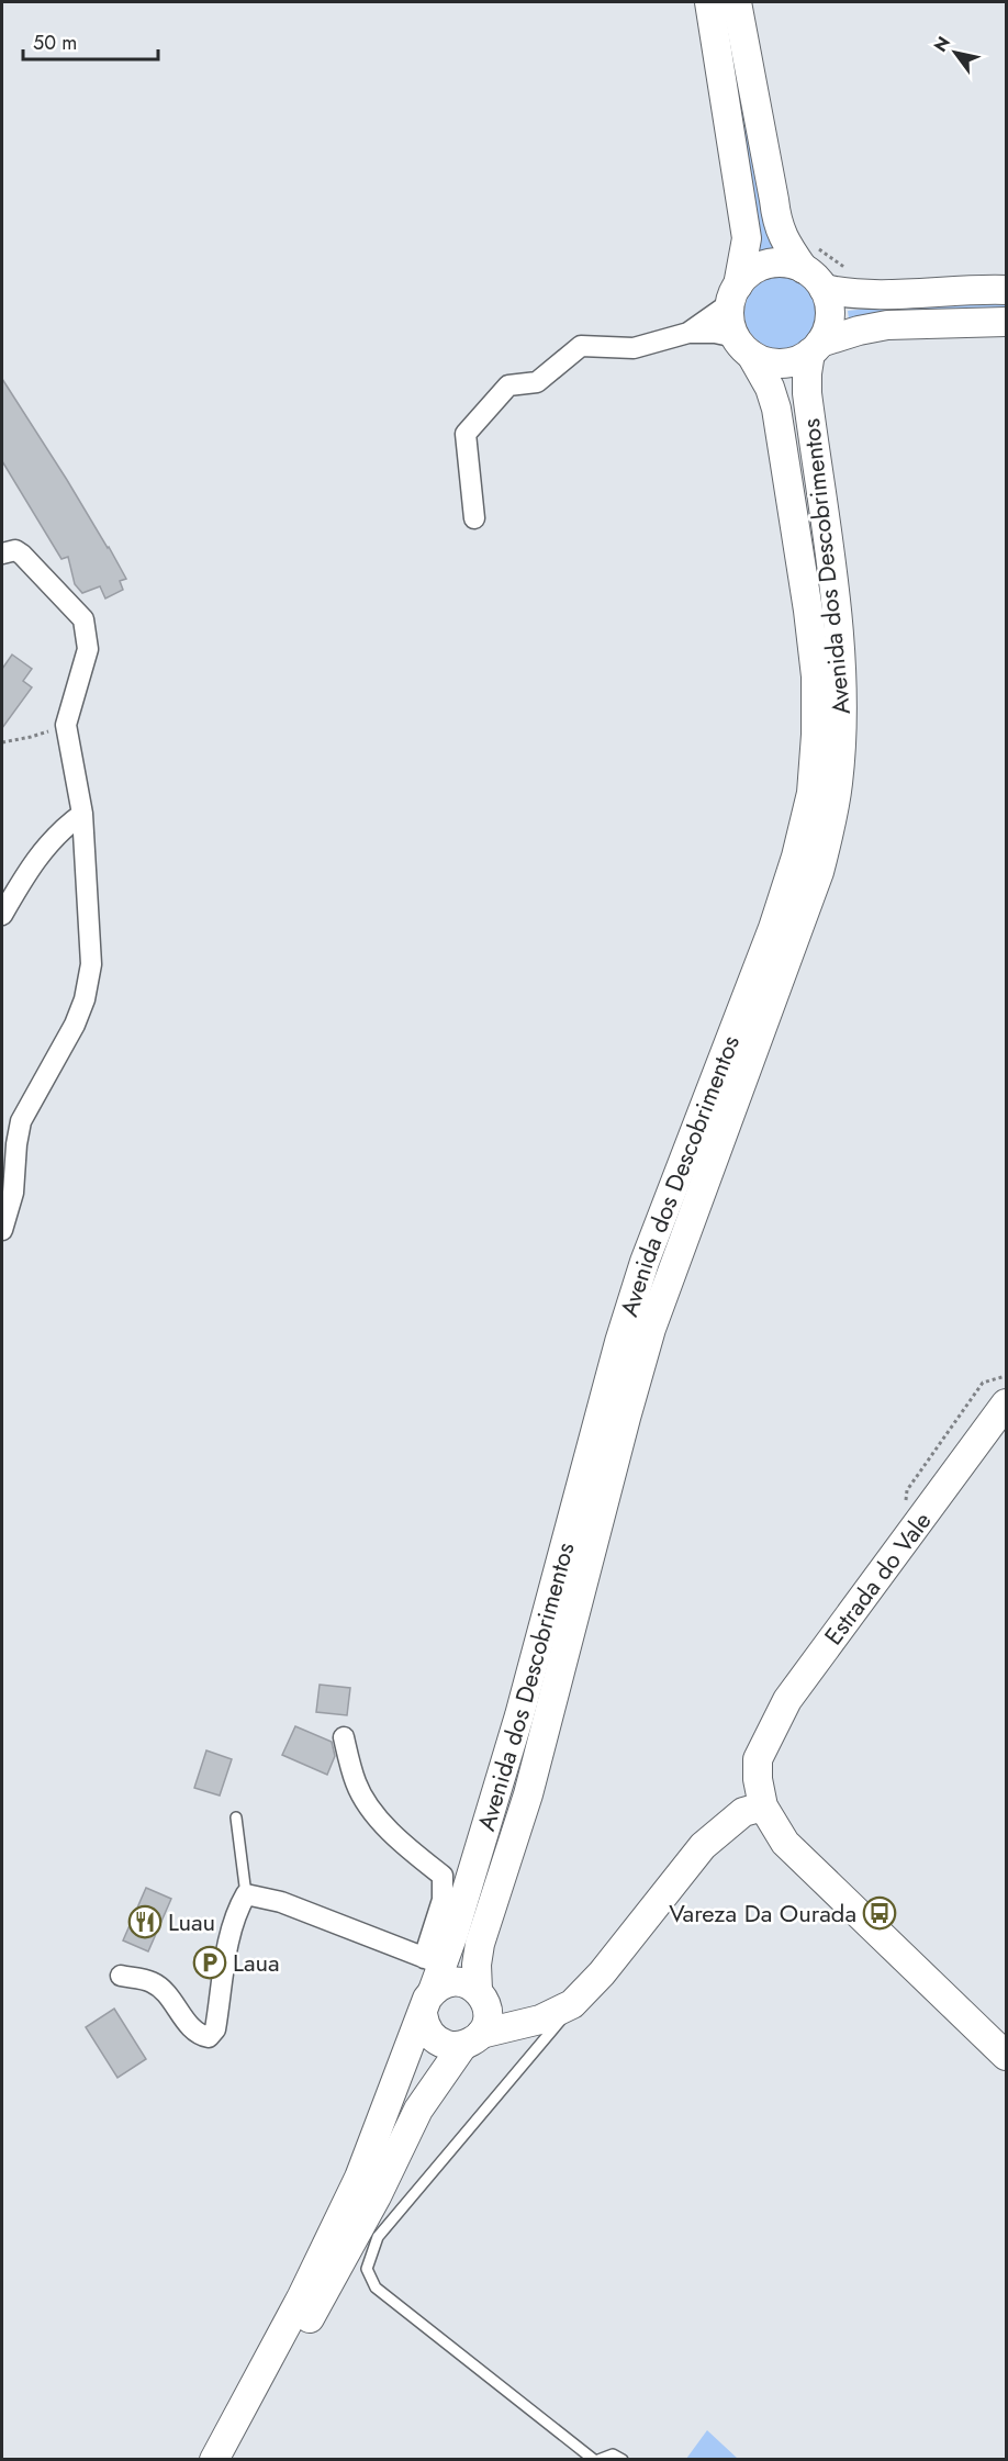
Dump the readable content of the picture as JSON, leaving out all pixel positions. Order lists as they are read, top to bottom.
{
  "streets": {
    "main road": ["Avenida dos Descobrimentos", "Estrada do Vale"]
  },
  "places": {
    "bus stop": ["Vareza Da Ourada"],
    "restaurant": ["Luau"],
    "parking": ["Laua"]
  },
  "scale_bar": "50 m",
  "north": "top left"
}
